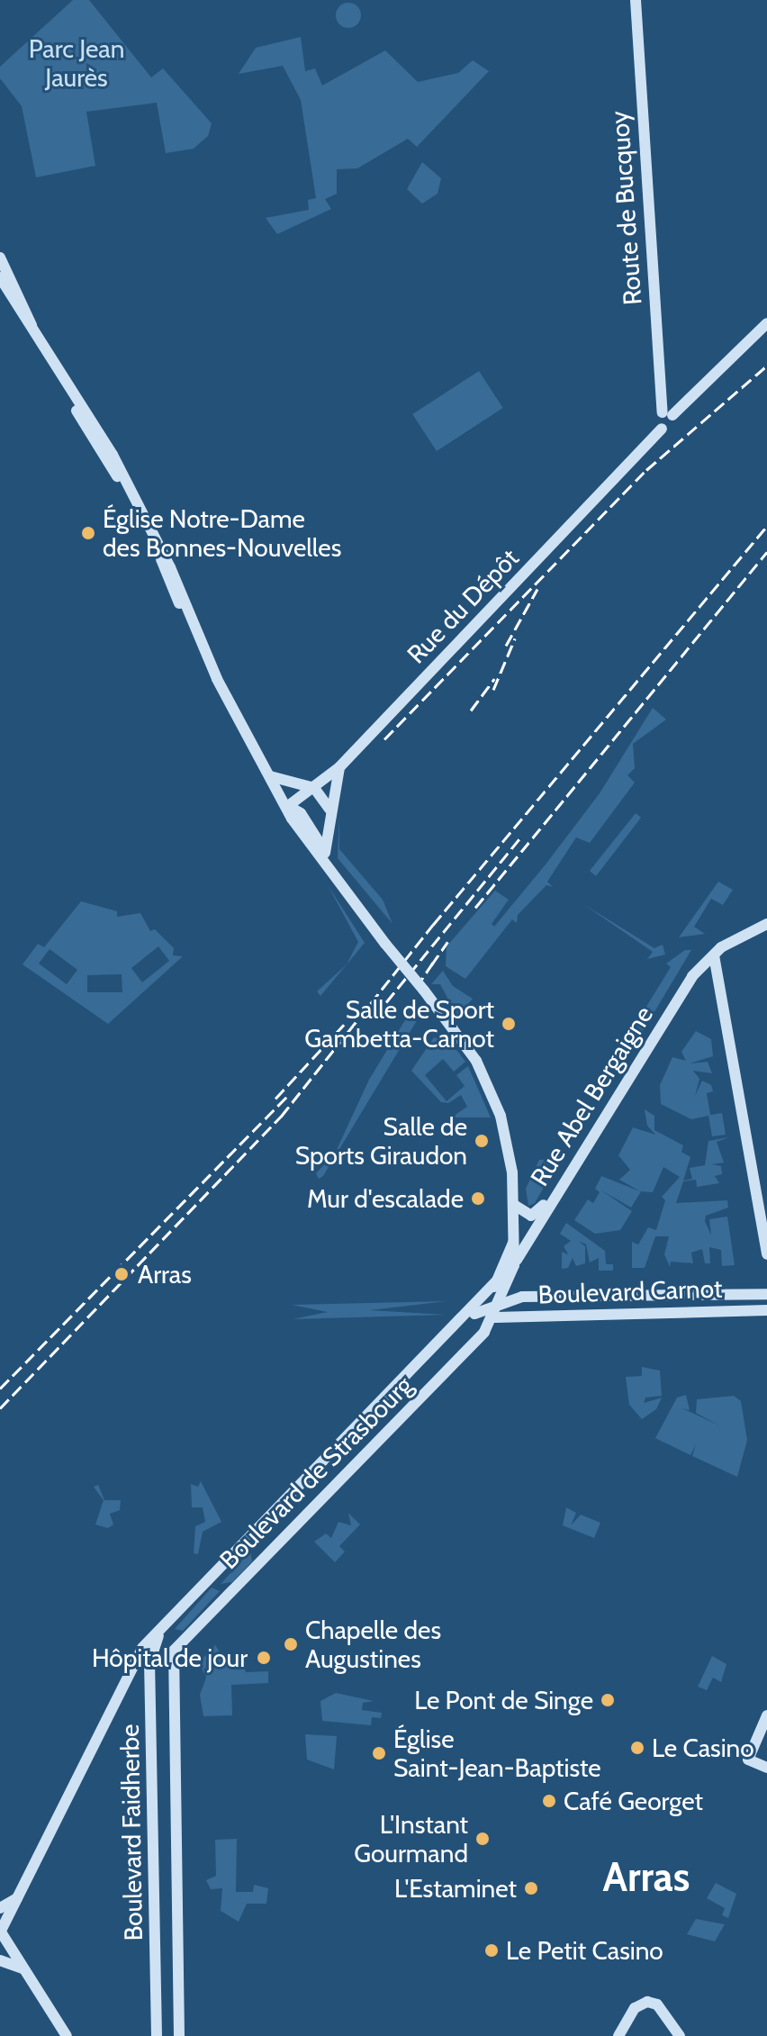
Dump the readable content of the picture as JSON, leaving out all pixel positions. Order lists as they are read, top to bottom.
{
  "streets": {
    "main road": [
      "Route de Bucquoy",
      "Rue du Dépôt",
      "Rue Abel Bergaigne",
      "Boulevard Carnot",
      "Boulevard de Strasbourg",
      "Boulevard Faidherbe"
    ]
  },
  "crossings": [
    ["Route de Bucquoy", "Rue du Dépôt"],
    ["Boulevard Carnot", "Boulevard de Strasbourg"],
    ["Boulevard de Strasbourg", "Boulevard Faidherbe"]
  ],
  "districts": ["Arras"],
  "parks": ["Parc Jean Jaurès"],
  "places": [
    "Église Notre-Dame des Bonnes-Nouvelles",
    "Salle de Sport Gambetta-Carnot",
    "Salle de Sports Giraudon",
    "Mur d'escalade",
    "Arras",
    "Chapelle des Augustines",
    "Hôpital de jour",
    "Le Pont de Singe",
    "Le Casino",
    "Église Saint-Jean-Baptiste",
    "Café Georget",
    "L'Instant Gourmand",
    "L'Estaminet",
    "Le Petit Casino"
  ]
}
